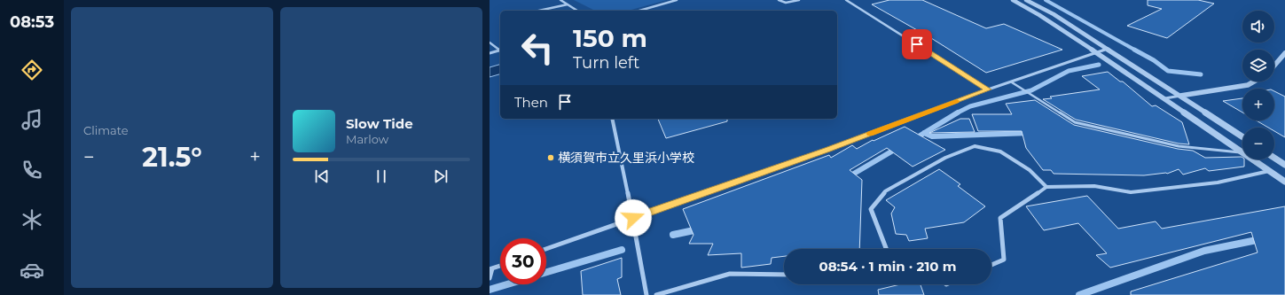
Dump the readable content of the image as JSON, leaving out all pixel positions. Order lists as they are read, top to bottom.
{
  "places": ["横須賀市立久里浜小学校"],
  "page": {
    "tabs": "08:53",
    "tile": "Climate",
    "map_buttons": ["+", "−"],
    "turn": ["150 m", "Turn left"],
    "then": "Then",
    "song": ["Slow Tide", "Marlow"],
    "heat": ["−", "21.5°", "+"],
    "limit": "30",
    "trip": "08:54 · 1 min · 210 m"
  }
}
